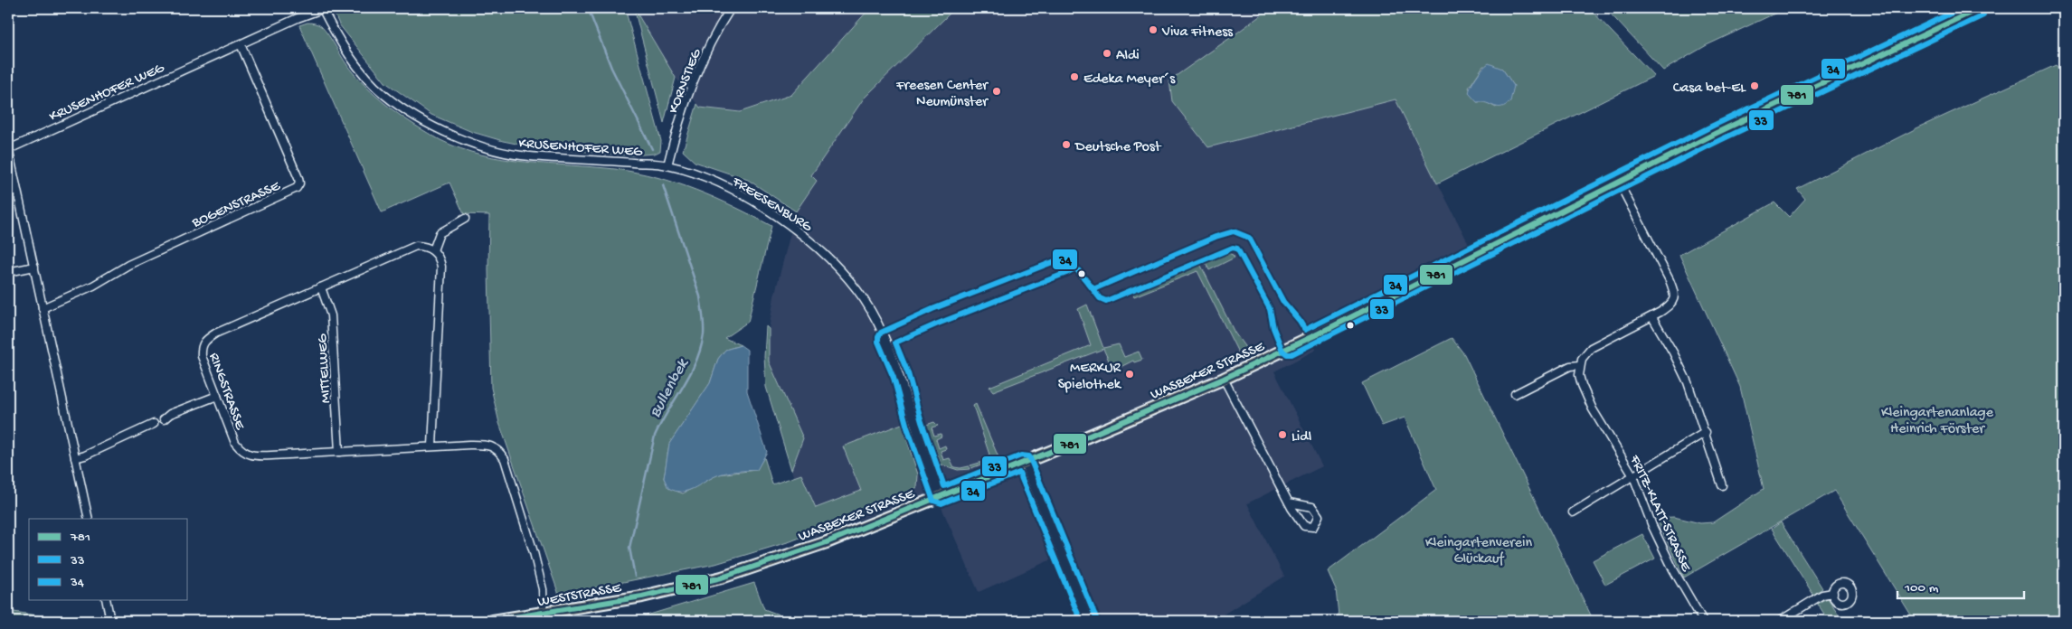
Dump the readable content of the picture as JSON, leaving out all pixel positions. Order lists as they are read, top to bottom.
{
  "streets": {
    "main road": ["WASBEKER STRASSE", "WESTSTRASSE"],
    "street": [
      "KORNSTIEG",
      "KRUSENHOFER WEG",
      "BOGENSTRASSE",
      "FREESENBURG",
      "MITTELWEG",
      "RINGSTRASSE",
      "FRITZ-KLATT-STRASSE"
    ]
  },
  "crossings": [
    ["KORNSTIEG", "FREESENBURG"],
    ["KRUSENHOFER WEG", "BOGENSTRASSE"],
    ["KRUSENHOFER WEG", "FREESENBURG"],
    ["FREESENBURG", "WASBEKER STRASSE"],
    ["MITTELWEG", "RINGSTRASSE"],
    ["WASBEKER STRASSE", "WESTSTRASSE"],
    ["RINGSTRASSE", "WESTSTRASSE"]
  ],
  "water": ["Bullenbek"],
  "parks": ["Kleingartenanlage Heinrich Förster", "Kleingartenverein Glückauf"],
  "places": [
    "Viva Fitness",
    "Aldi",
    "Edeka Meyer´s",
    "Casa bet-EL",
    "Freesen Center Neumünster",
    "Deutsche Post",
    "MERKUR Spielothek",
    "Lidl"
  ],
  "lines": ["transit line 781", "transit line 34", "transit line 33"],
  "legend": ["781", "33", "34"],
  "scale_bar": "100 m"
}
